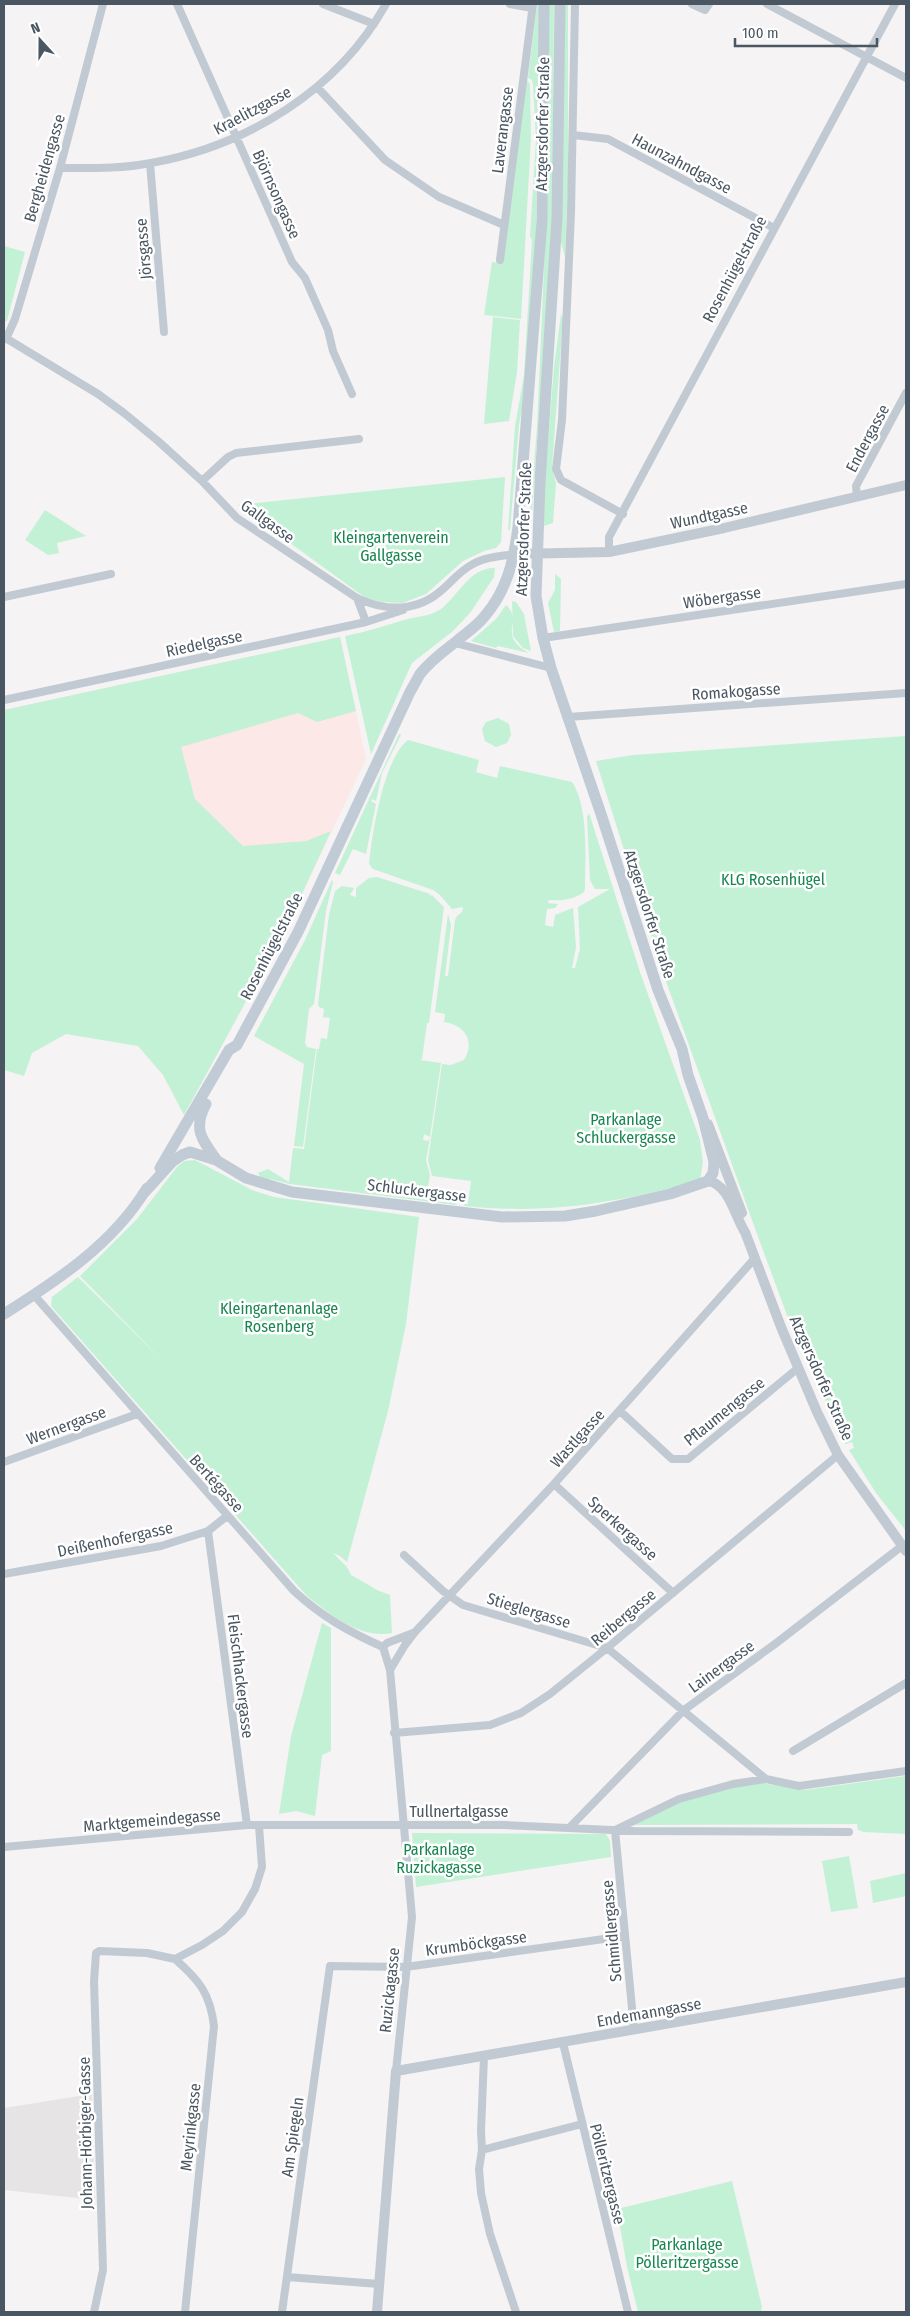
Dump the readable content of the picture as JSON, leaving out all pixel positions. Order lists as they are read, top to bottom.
{
  "streets": {
    "main road": ["Atzgersdorfer Straße", "Rosenhügelstraße", "Schluckergasse"],
    "street": [
      "Kraelitzgasse",
      "Laverangasse",
      "Haunzahndgasse",
      "Bergheidengasse",
      "Björnsongasse",
      "Jörsgasse",
      "Endergasse",
      "Wundtgasse",
      "Gallgasse",
      "Wöbergasse",
      "Riedelgasse",
      "Romakogasse",
      "Pflaumengasse",
      "Wernergasse",
      "Wastlgasse",
      "Bertégasse",
      "Sperkergasse",
      "Deißenhofergasse",
      "Stieglergasse",
      "Reibergasse",
      "Lainergasse",
      "Fleischhackergasse",
      "Tullnertalgasse",
      "Marktgemeindegasse",
      "Schmidlergasse",
      "Krumböckgasse",
      "Ruzickagasse",
      "Endemanngasse",
      "Meyrinkgasse",
      "Johann-Hörbiger-Gasse",
      "Am Spiegeln",
      "Pölleritzergasse"
    ]
  },
  "crossings": [
    ["Kraelitzgasse", "Bergheidengasse"],
    ["Kraelitzgasse", "Björnsongasse"],
    ["Kraelitzgasse", "Jörsgasse"],
    ["Atzgersdorfer Straße", "Haunzahndgasse"],
    ["Atzgersdorfer Straße", "Rosenhügelstraße"],
    ["Atzgersdorfer Straße", "Wundtgasse"],
    ["Atzgersdorfer Straße", "Gallgasse"],
    ["Atzgersdorfer Straße", "Wöbergasse"],
    ["Atzgersdorfer Straße", "Romakogasse"],
    ["Atzgersdorfer Straße", "Schluckergasse"],
    ["Atzgersdorfer Straße", "Pflaumengasse"],
    ["Atzgersdorfer Straße", "Wastlgasse"],
    ["Atzgersdorfer Straße", "Reibergasse"],
    ["Atzgersdorfer Straße", "Lainergasse"],
    ["Haunzahndgasse", "Rosenhügelstraße"],
    ["Bergheidengasse", "Gallgasse"],
    ["Rosenhügelstraße", "Wundtgasse"],
    ["Rosenhügelstraße", "Gallgasse"],
    ["Rosenhügelstraße", "Schluckergasse"],
    ["Rosenhügelstraße", "Bertégasse"],
    ["Endergasse", "Wundtgasse"],
    ["Wundtgasse", "Gallgasse"],
    ["Gallgasse", "Riedelgasse"],
    ["Pflaumengasse", "Wastlgasse"],
    ["Wernergasse", "Bertégasse"],
    ["Wastlgasse", "Bertégasse"],
    ["Wastlgasse", "Sperkergasse"],
    ["Wastlgasse", "Stieglergasse"],
    ["Wastlgasse", "Ruzickagasse"],
    ["Bertégasse", "Deißenhofergasse"],
    ["Sperkergasse", "Reibergasse"],
    ["Deißenhofergasse", "Fleischhackergasse"],
    ["Stieglergasse", "Reibergasse"],
    ["Stieglergasse", "Lainergasse"],
    ["Stieglergasse", "Tullnertalgasse"],
    ["Reibergasse", "Ruzickagasse"],
    ["Lainergasse", "Tullnertalgasse"],
    ["Fleischhackergasse", "Marktgemeindegasse"],
    ["Tullnertalgasse", "Marktgemeindegasse"],
    ["Tullnertalgasse", "Schmidlergasse"],
    ["Tullnertalgasse", "Ruzickagasse"],
    ["Schmidlergasse", "Krumböckgasse"],
    ["Schmidlergasse", "Endemanngasse"],
    ["Krumböckgasse", "Ruzickagasse"],
    ["Krumböckgasse", "Am Spiegeln"],
    ["Ruzickagasse", "Endemanngasse"],
    ["Endemanngasse", "Pölleritzergasse"],
    ["Meyrinkgasse", "Johann-Hörbiger-Gasse"]
  ],
  "parks": [
    "Kleingartenverein Gallgasse",
    "KLG Rosenhügel",
    "Parkanlage Schluckergasse",
    "Kleingartenanlage Rosenberg",
    "Parkanlage Ruzickagasse",
    "Parkanlage Pölleritzergasse"
  ],
  "scale_bar": "100 m",
  "north": "top"
}
